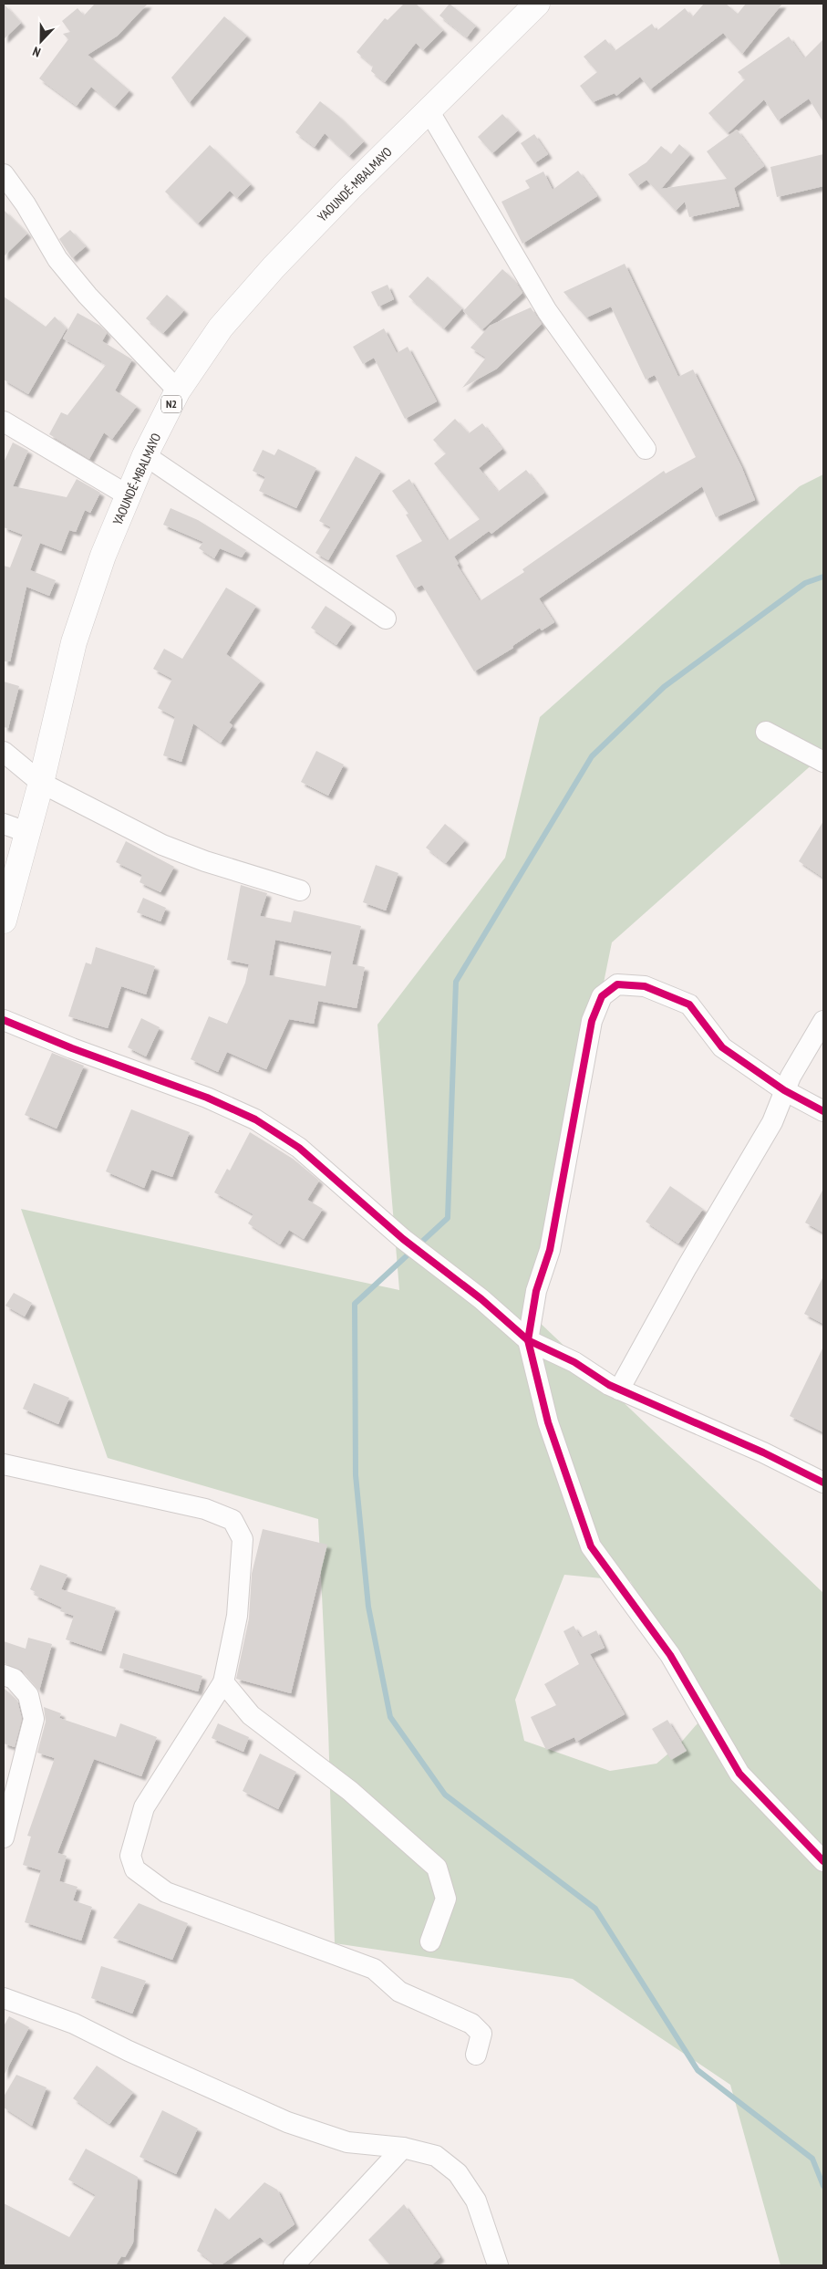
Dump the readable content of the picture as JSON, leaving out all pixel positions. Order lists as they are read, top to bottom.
{
  "streets": {
    "highway": ["YAOUNDÉ-MBALMAYO", "N2"]
  },
  "north": "bottom"
}
